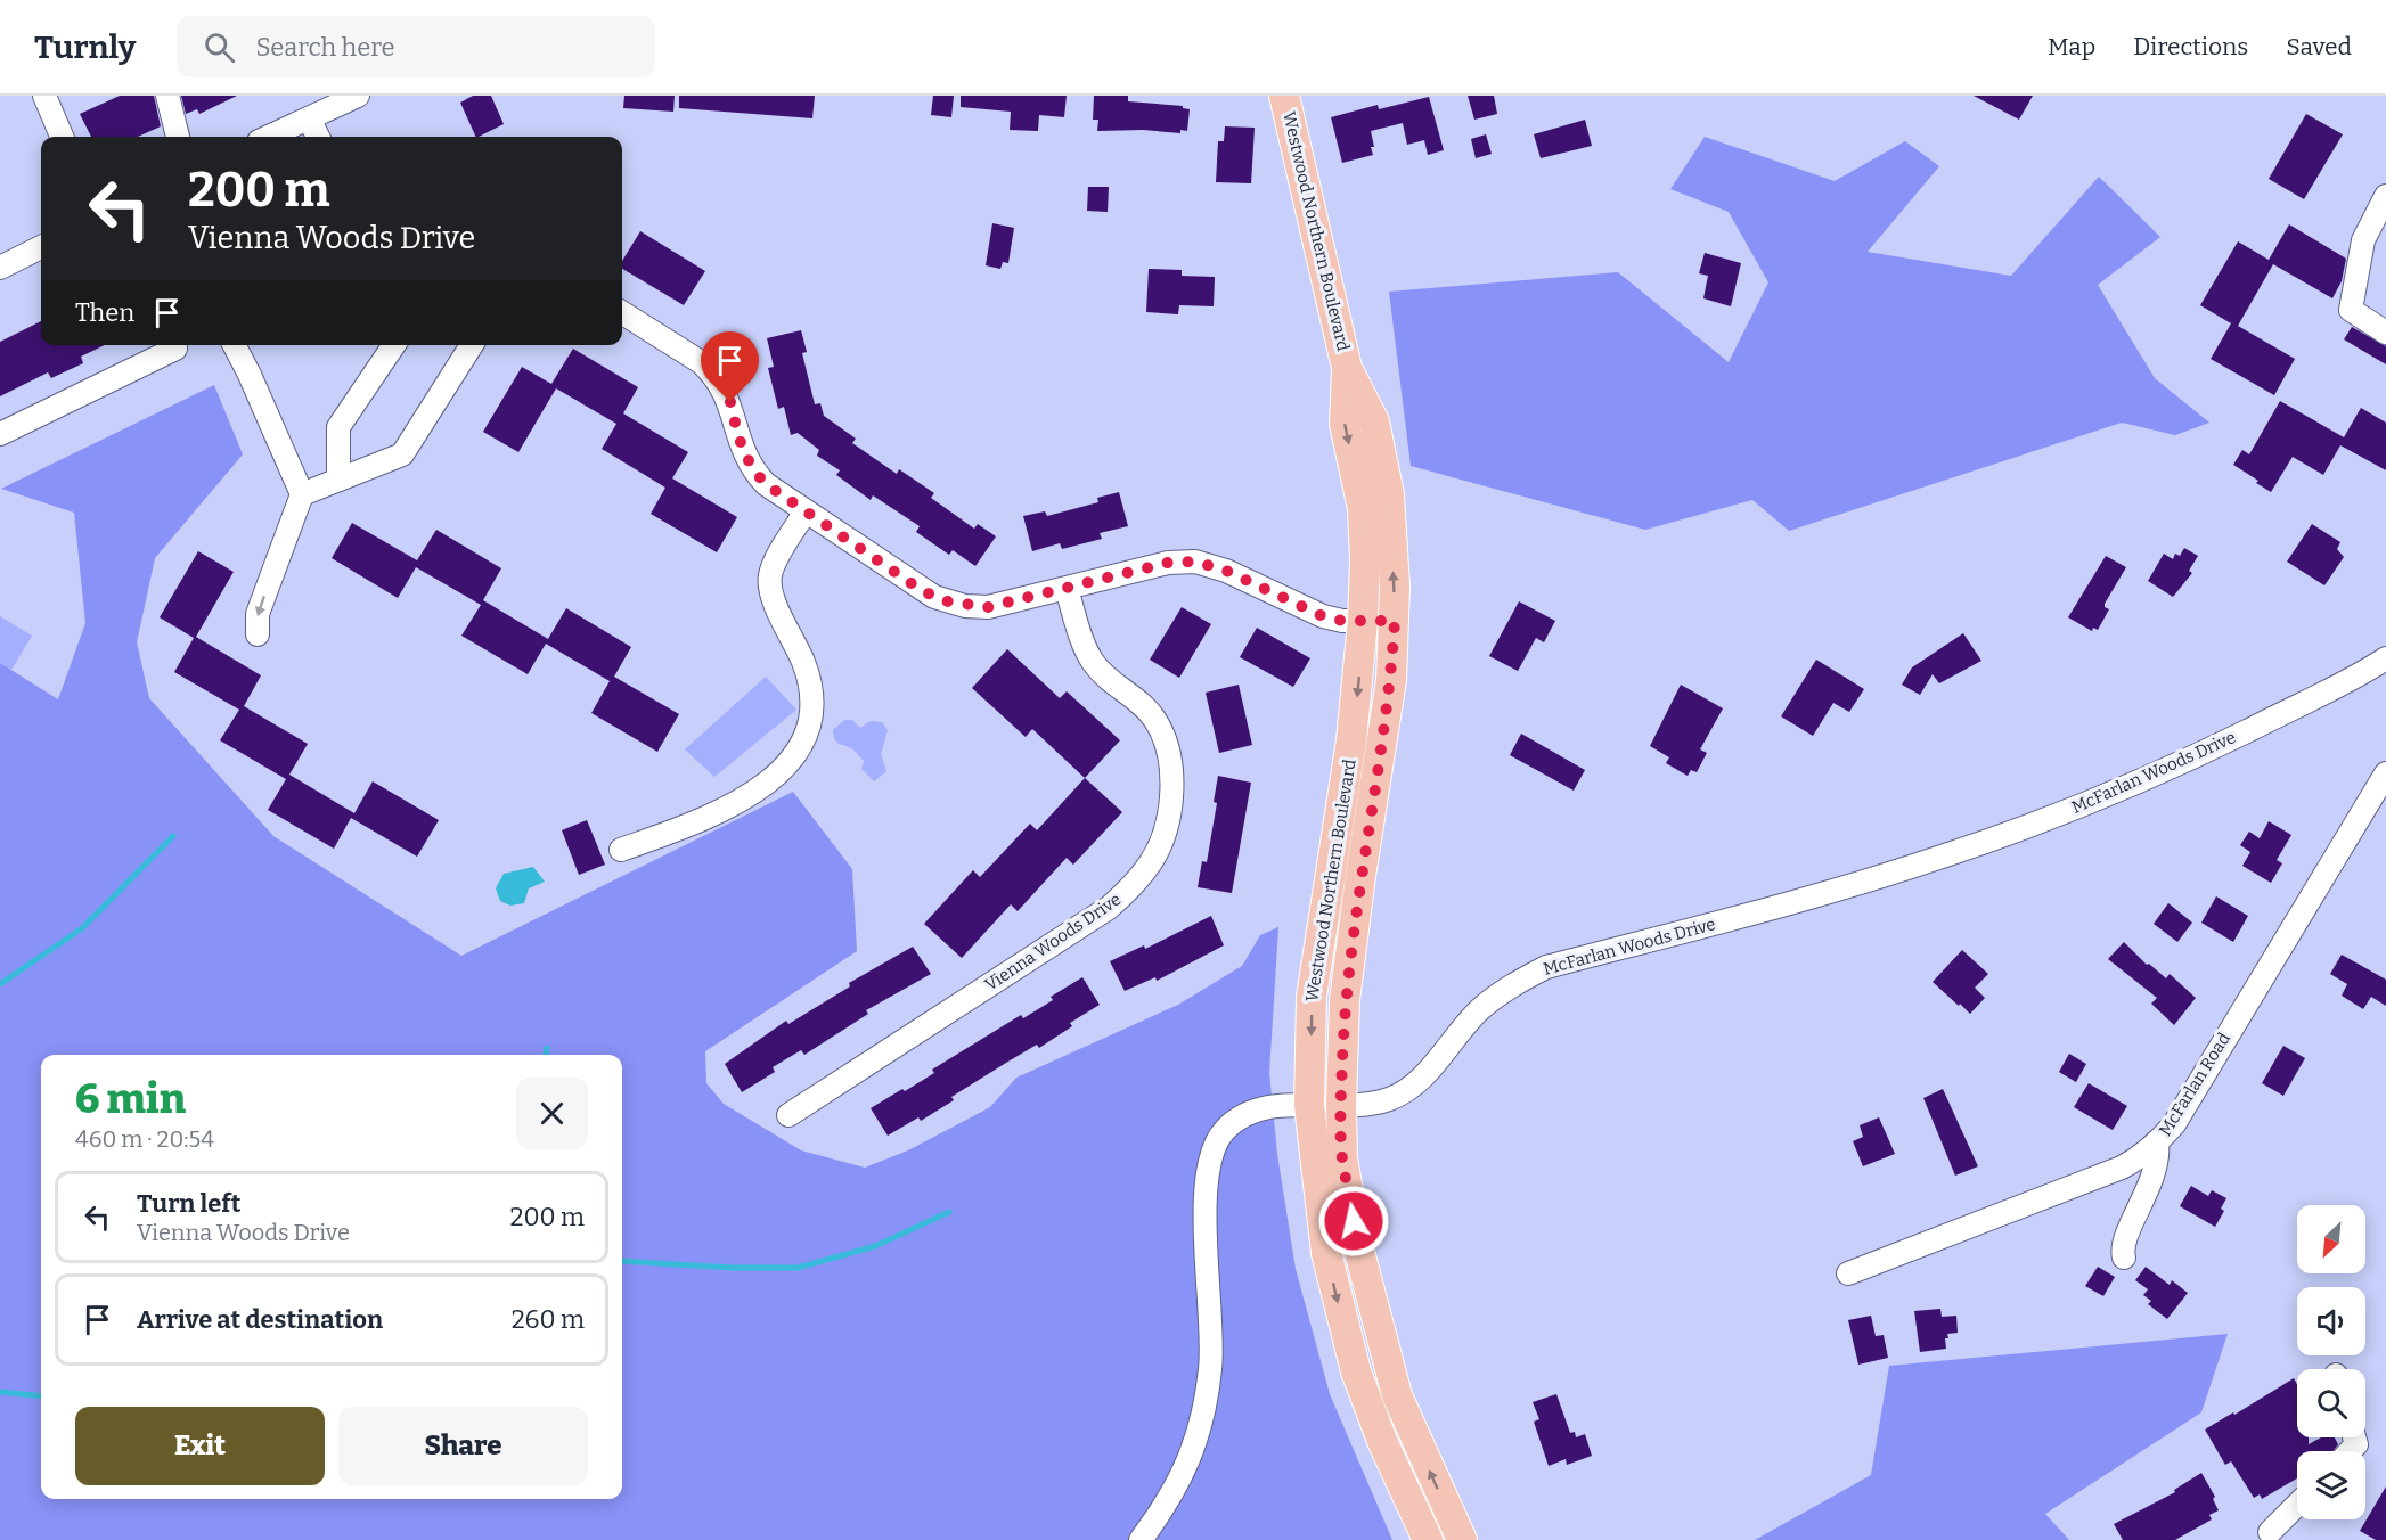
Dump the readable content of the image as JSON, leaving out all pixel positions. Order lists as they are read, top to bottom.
{
  "streets": {
    "main road": ["Westwood Northern Boulevard"],
    "street": ["McFarlan Woods Drive", "Vienna Woods Drive", "McFarlan Road"]
  },
  "crossings": [
    ["Westwood Northern Boulevard", "McFarlan Woods Drive"]
  ],
  "north": "bottom left",
  "page": {
    "header": "Turnly",
    "search": "Search here",
    "nav": ["Map", "Directions", "Saved"],
    "turn": ["200 m", "Vienna Woods Drive"],
    "then": "Then",
    "heading": ["6 min", "460 m · 20:54"],
    "list": [
      {
        "name": "Turn left",
        "note": "Vienna Woods Drive",
        "value": "200 m"
      },
      {
        "name": "Arrive at destination",
        "value": "260 m"
      }
    ],
    "buttons": ["Exit", "Share"]
  }
}
